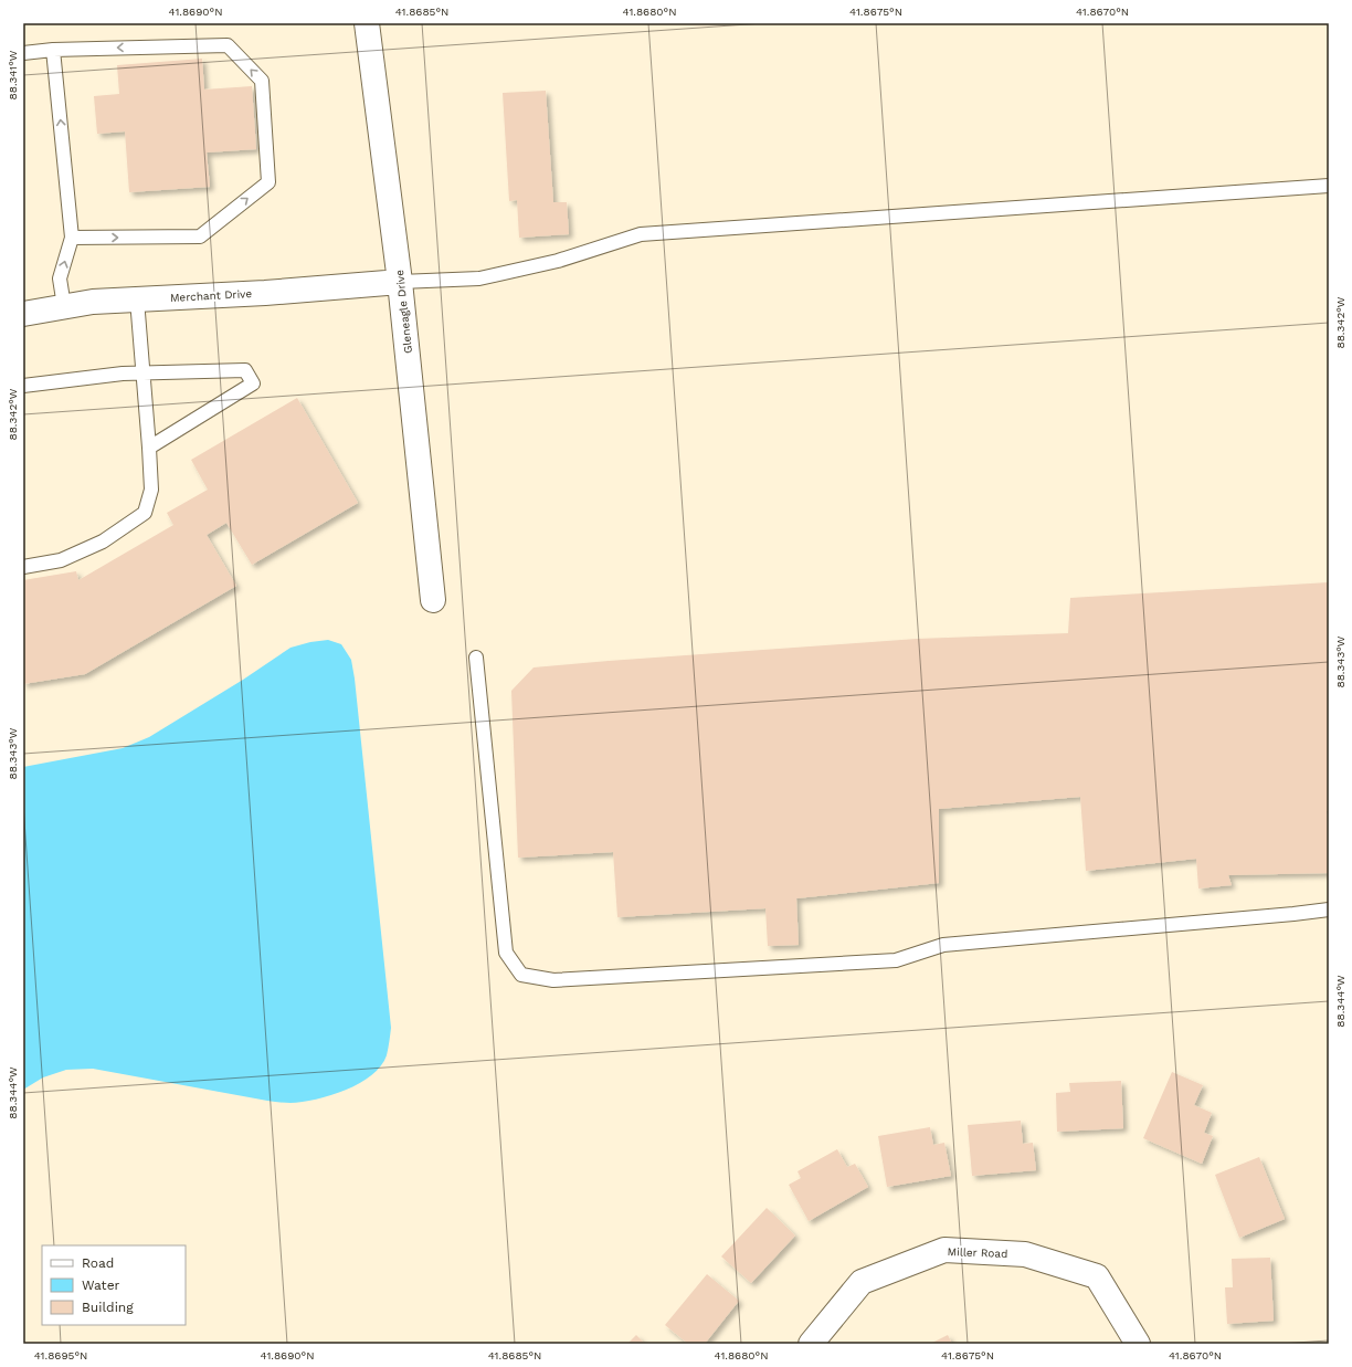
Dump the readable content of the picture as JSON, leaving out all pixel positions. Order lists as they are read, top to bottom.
{
  "streets": {
    "street": ["Merchant Drive", "Gleneagle Drive", "Miller Road"]
  },
  "crossings": [
    ["Merchant Drive", "Gleneagle Drive"]
  ],
  "legend": ["Road", "Water", "Building"],
  "coordinates": [
    "41.8690°N",
    "41.8685°N",
    "41.8680°N",
    "41.8675°N",
    "41.8670°N",
    "88.341°W",
    "88.342°W",
    "88.343°W",
    "88.344°W",
    "41.8695°N"
  ]
}
